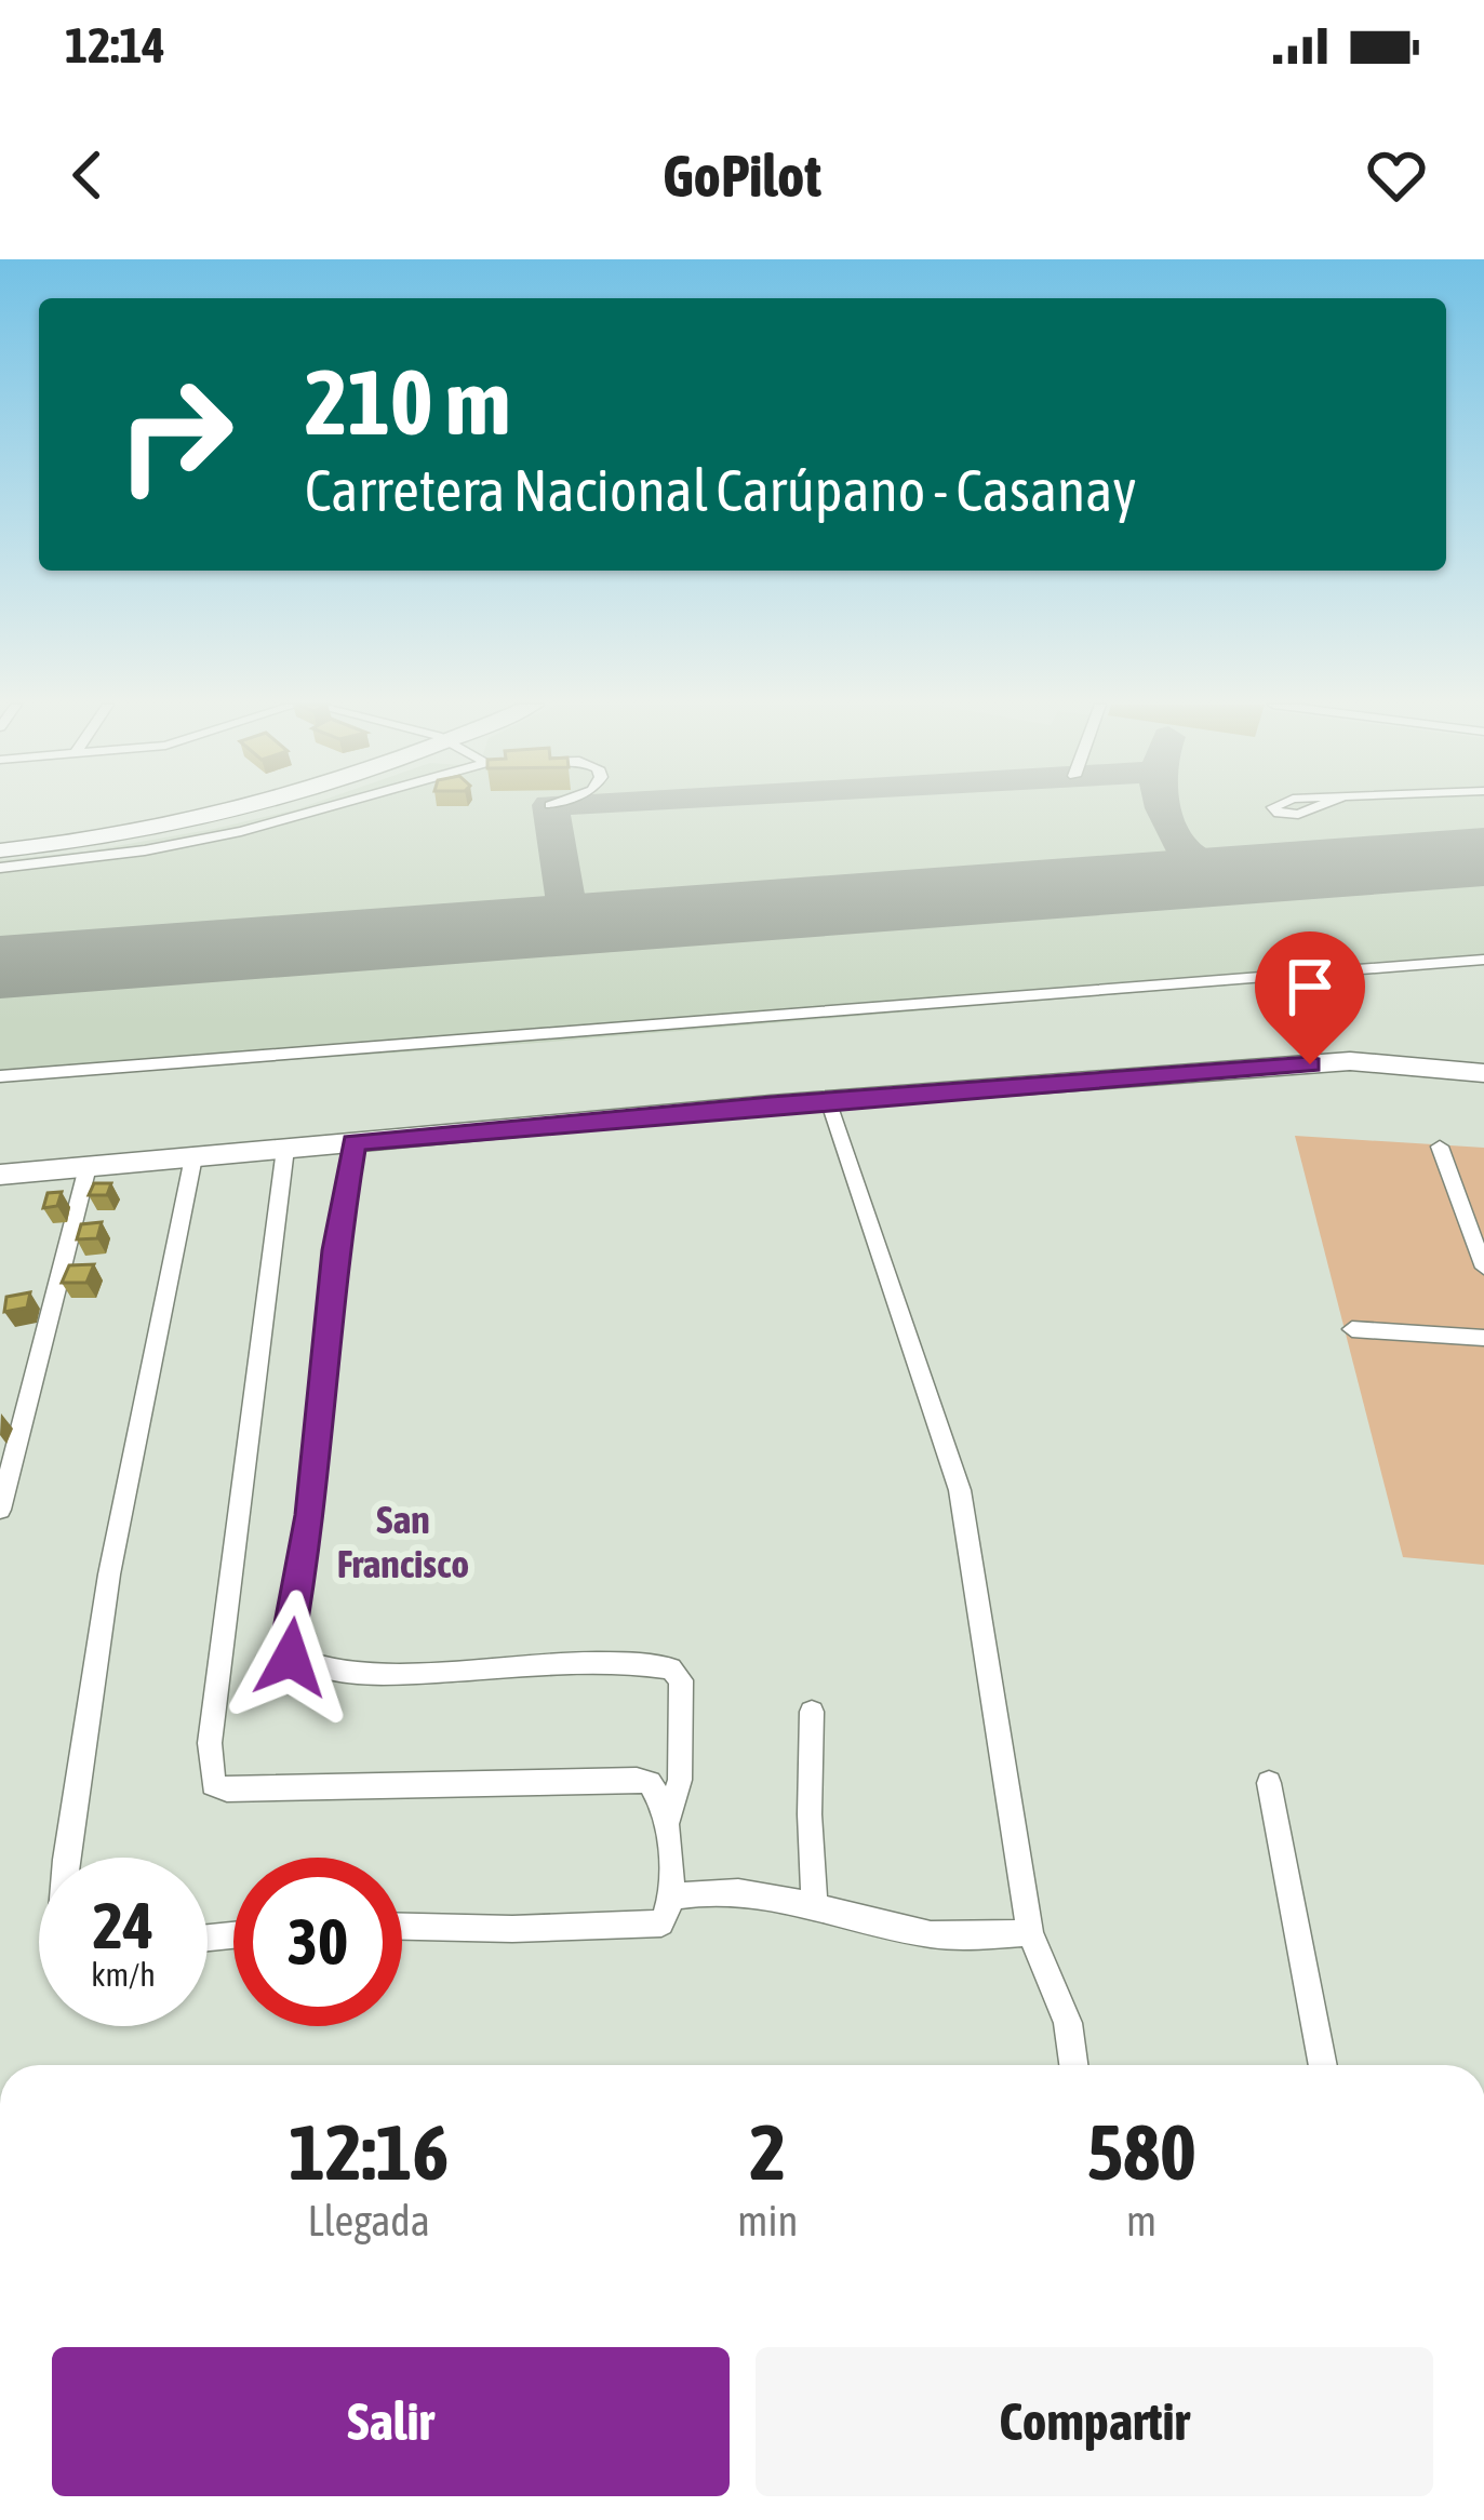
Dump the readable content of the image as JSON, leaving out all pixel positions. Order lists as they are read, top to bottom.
{
  "districts": ["San Francisco"],
  "page": {
    "status": "12:14",
    "header": "GoPilot",
    "turn": ["210 m", "Carretera Nacional Carúpano - Casanay"],
    "speed": "24 km/h",
    "limit": "30",
    "eta": [
      "12:16",
      "Llegada",
      "2",
      "min",
      "580",
      "m"
    ],
    "buttons": ["Salir", "Compartir"]
  }
}
